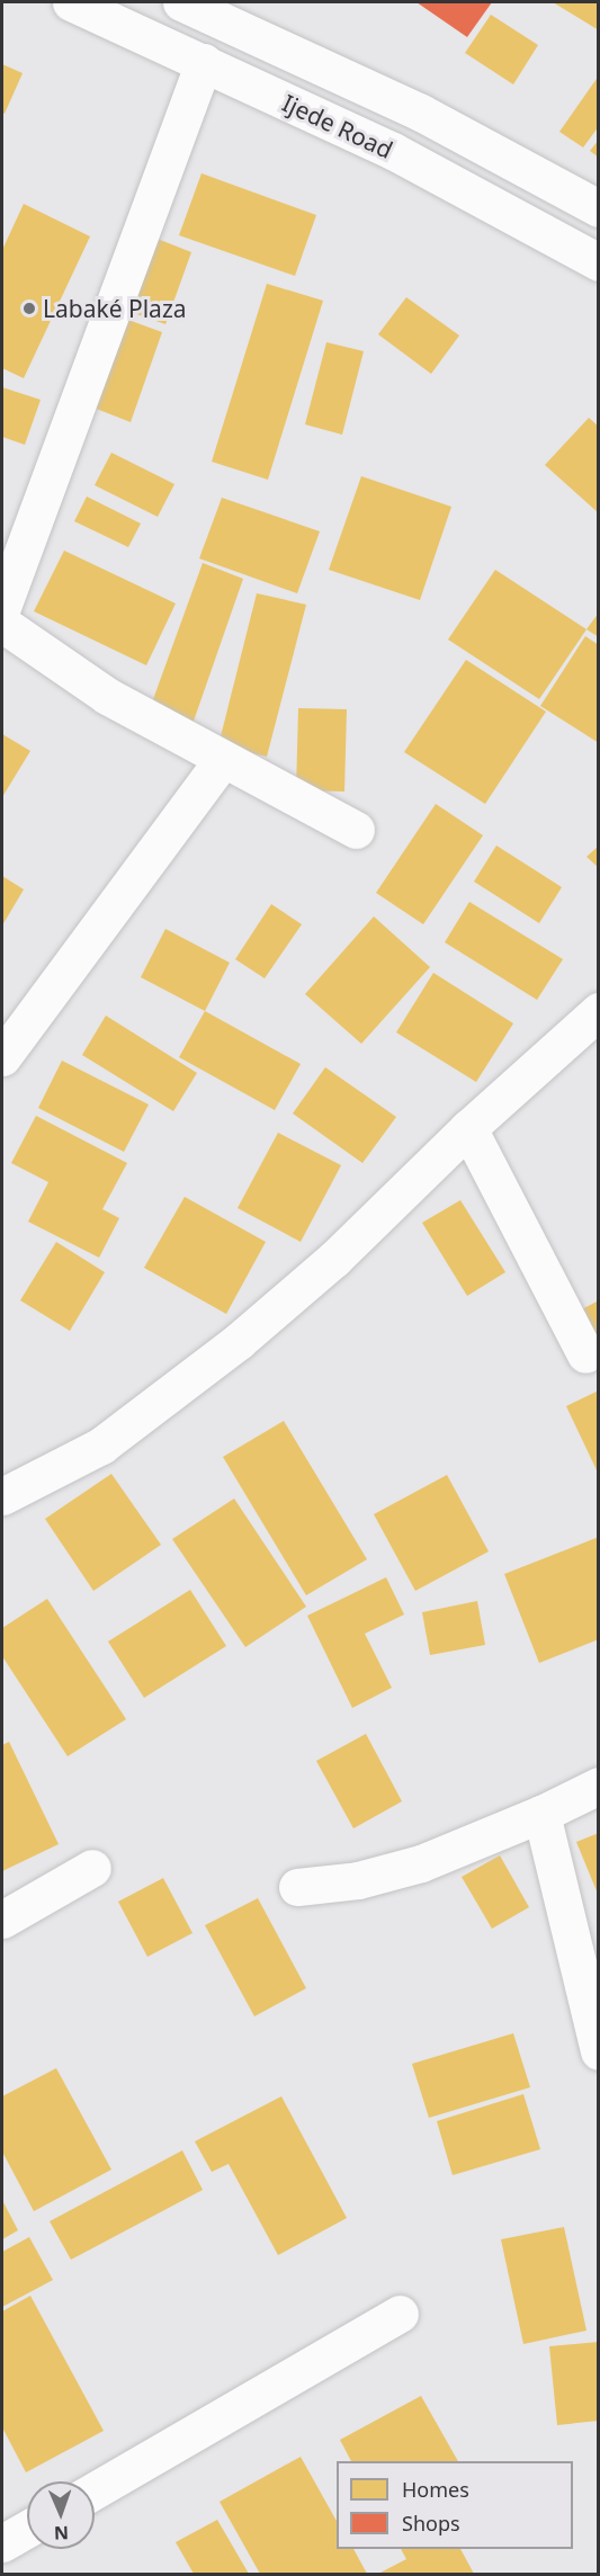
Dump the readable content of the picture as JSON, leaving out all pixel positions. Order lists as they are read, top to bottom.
{
  "streets": {
    "street": ["Ijede Road"]
  },
  "places": ["Labaké Plaza"],
  "legend": ["Homes", "Shops"],
  "north": "bottom"
}
